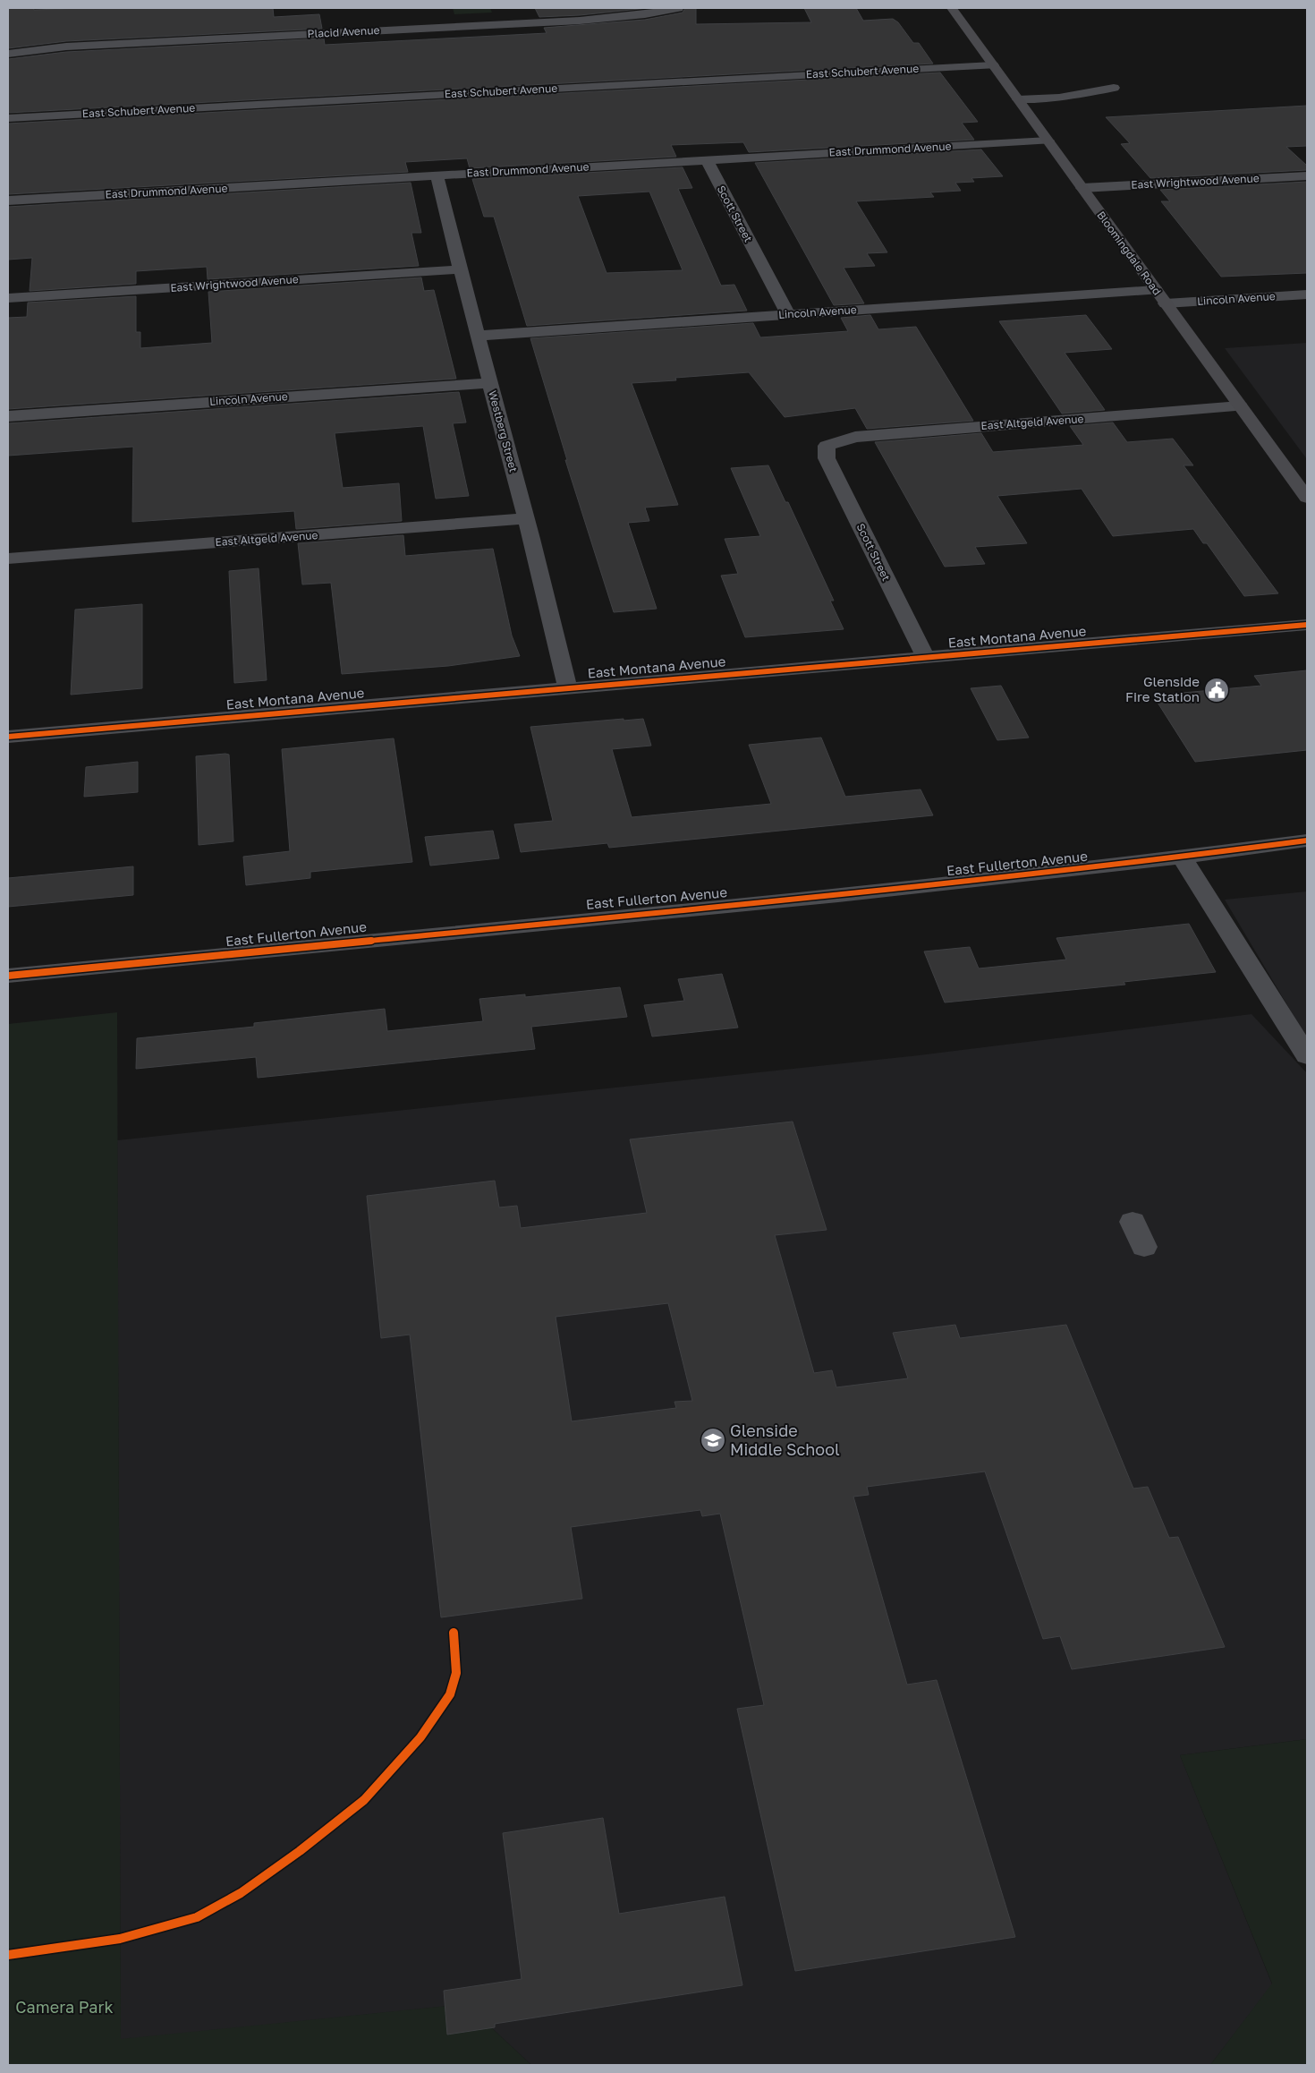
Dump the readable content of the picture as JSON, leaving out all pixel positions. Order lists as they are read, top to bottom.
{
  "streets": {
    "main road": ["Bloomingdale Road"],
    "street": [
      "Placid Avenue",
      "East Schubert Avenue",
      "East Drummond Avenue",
      "East Wrightwood Avenue",
      "Scott Street",
      "Lincoln Avenue",
      "East Altgeld Avenue",
      "Westberg Street",
      "East Montana Avenue",
      "East Fullerton Avenue"
    ]
  },
  "crossings": [
    ["East Schubert Avenue", "Bloomingdale Road"],
    ["East Drummond Avenue", "Scott Street"],
    ["East Drummond Avenue", "Bloomingdale Road"],
    ["East Drummond Avenue", "Westberg Street"],
    ["East Wrightwood Avenue", "Bloomingdale Road"],
    ["East Wrightwood Avenue", "Westberg Street"],
    ["Scott Street", "Lincoln Avenue"],
    ["Scott Street", "East Altgeld Avenue"],
    ["Scott Street", "East Montana Avenue"],
    ["Bloomingdale Road", "Lincoln Avenue"],
    ["Bloomingdale Road", "East Altgeld Avenue"],
    ["Lincoln Avenue", "Westberg Street"],
    ["East Altgeld Avenue", "Westberg Street"],
    ["Westberg Street", "East Montana Avenue"]
  ],
  "parks": ["Camera Park"],
  "places": {
    "public building": ["Glenside Fire Station"],
    "school or university": ["Glenside Middle School"]
  }
}
